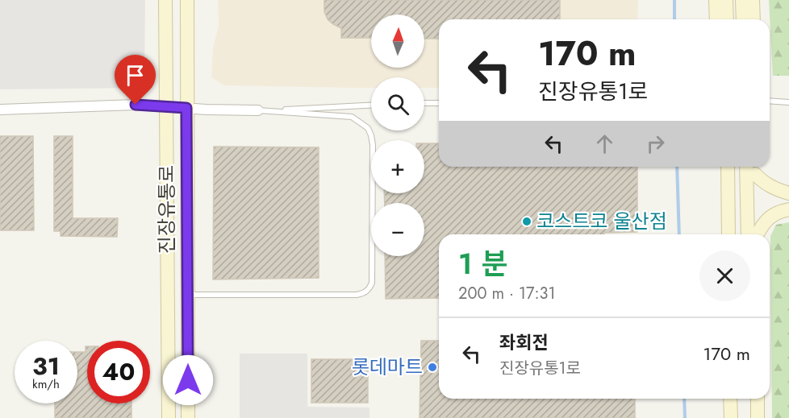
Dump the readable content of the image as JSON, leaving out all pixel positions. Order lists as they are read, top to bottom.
{
  "streets": {
    "street": ["진장유통로"]
  },
  "places": ["코스트코 울산점", "롯데마트"],
  "north": "top",
  "page": {
    "map_buttons": ["+", "−"],
    "turn": ["170 m", "진장유통1로"],
    "heading": ["1 분", "200 m · 17:31"],
    "list": [
      {
        "name": "좌회전",
        "note": "진장유통1로",
        "value": "170 m"
      }
    ],
    "speed": "31 km/h",
    "limit": "40"
  }
}
